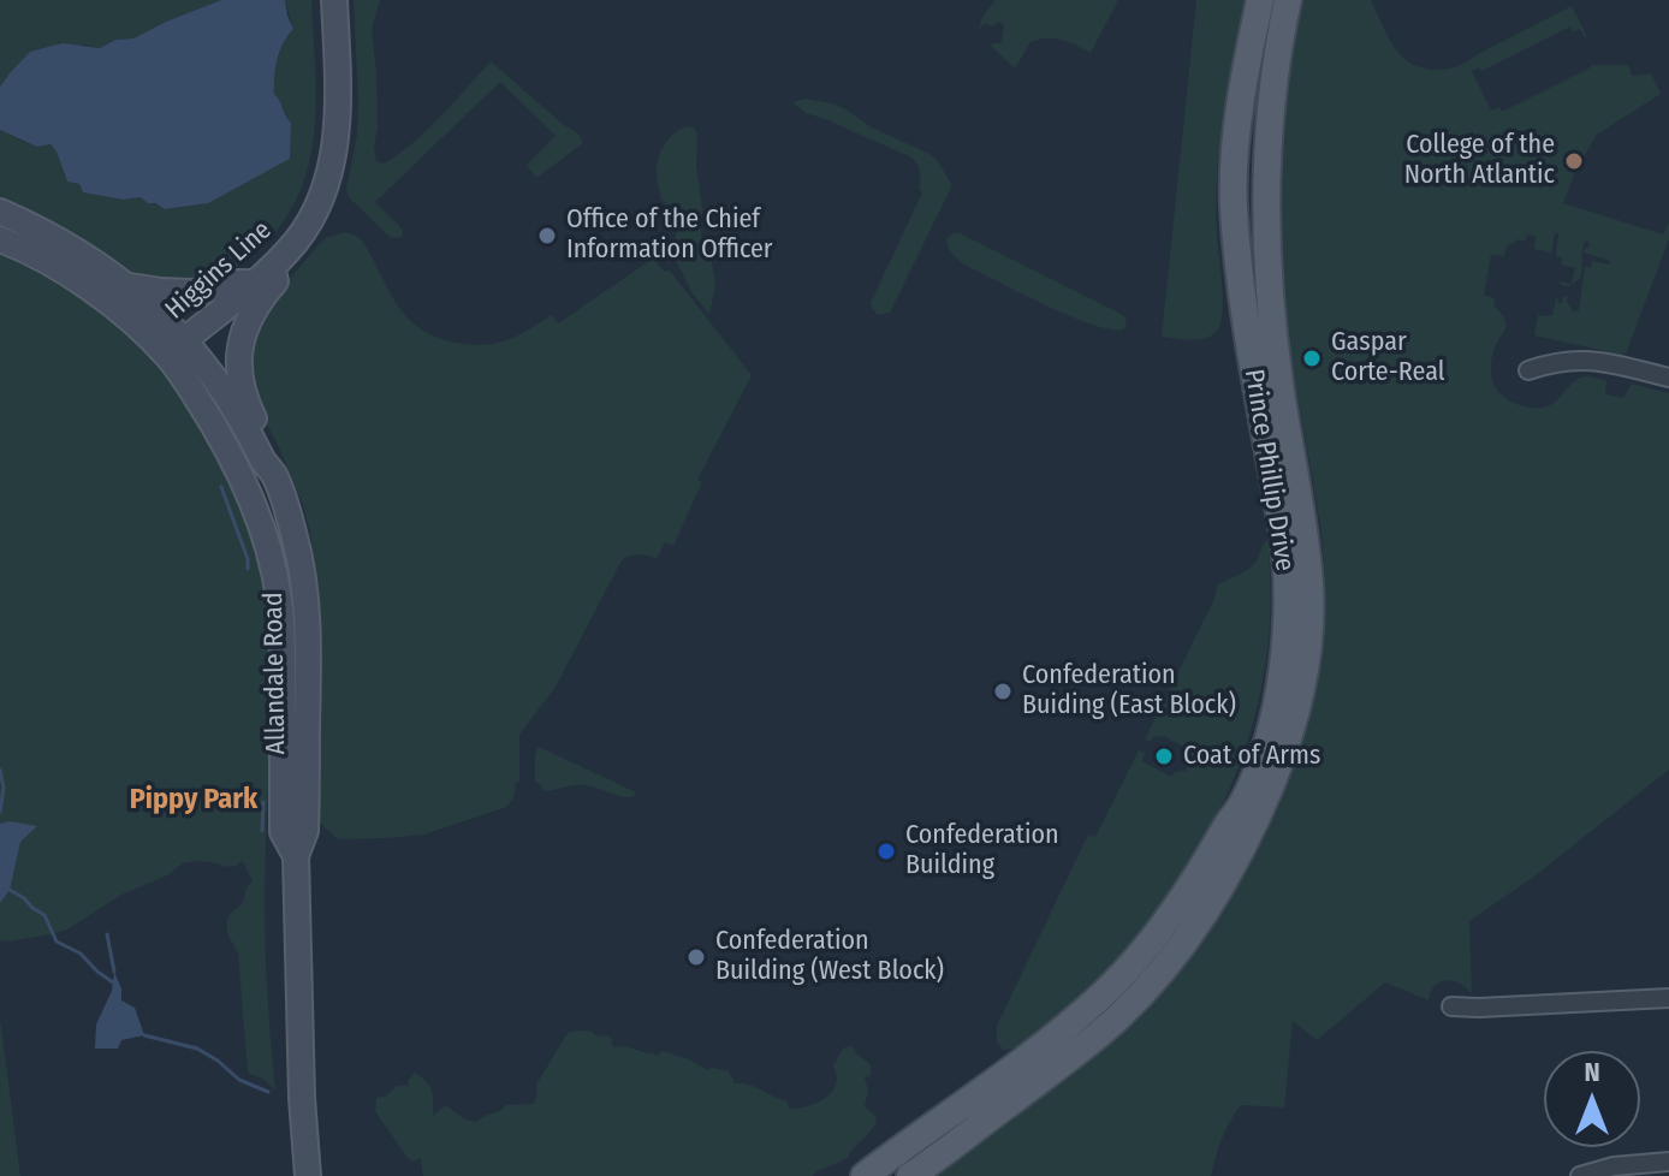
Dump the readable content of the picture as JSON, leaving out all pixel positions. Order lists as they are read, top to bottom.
{
  "streets": {
    "main road": ["Higgins Line", "Prince Phillip Drive", "Allandale Road"]
  },
  "crossings": [
    ["Higgins Line", "Allandale Road"]
  ],
  "districts": ["Pippy Park"],
  "places": [
    "College of the North Atlantic",
    "Office of the Chief Information Officer",
    "Gaspar Corte-Real",
    "Confederation Buiding (East Block)",
    "Coat of Arms",
    "Confederation Building",
    "Confederation Building (West Block)"
  ],
  "north": "top"
}
